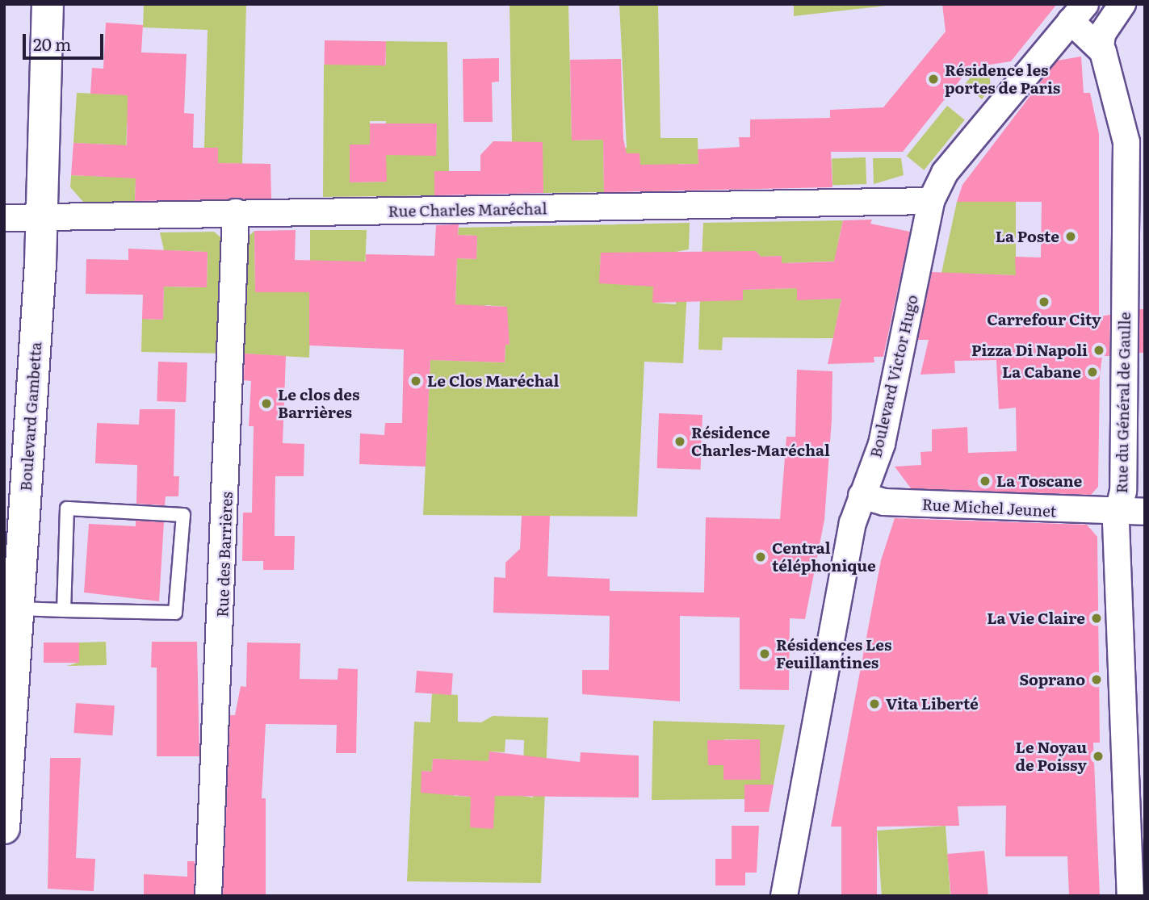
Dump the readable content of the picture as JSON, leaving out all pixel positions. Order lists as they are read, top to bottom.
{
  "streets": {
    "main road": ["Boulevard Gambetta"],
    "street": [
      "Rue Charles Maréchal",
      "Boulevard Victor Hugo",
      "Rue du Général de Gaulle",
      "Rue Michel Jeunet",
      "Rue des Barrières"
    ]
  },
  "crossings": [
    ["Rue Charles Maréchal", "Boulevard Victor Hugo"],
    ["Rue Charles Maréchal", "Boulevard Gambetta"],
    ["Rue Charles Maréchal", "Rue des Barrières"],
    ["Boulevard Victor Hugo", "Rue Michel Jeunet"],
    ["Rue du Général de Gaulle", "Rue Michel Jeunet"]
  ],
  "places": [
    "Résidence les portes de Paris",
    "La Poste",
    "Carrefour City",
    "Pizza Di Napoli",
    "La Cabane",
    "Le Clos Maréchal",
    "Le clos des Barrières",
    "Résidence Charles-Maréchal",
    "La Toscane",
    "Central téléphonique",
    "La Vie Claire",
    "Résidences Les Feuillantines",
    "Soprano",
    "Vita Liberté",
    "Le Noyau de Poissy"
  ],
  "scale_bar": "20 m"
}
